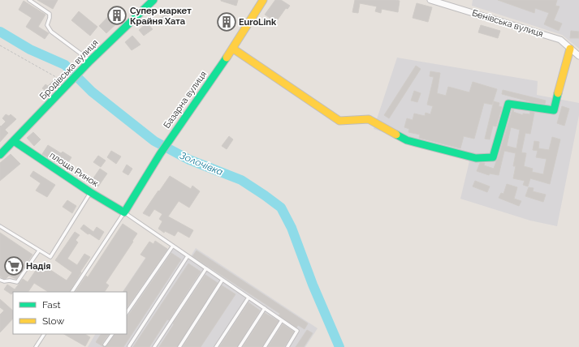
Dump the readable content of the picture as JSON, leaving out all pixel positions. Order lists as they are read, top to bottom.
{
  "streets": {
    "street": [
      "Бенівська вулиця",
      "Бродівська вулиця",
      "Базарна вулиця",
      "площа Ринок"
    ]
  },
  "crossings": [
    ["Бродівська вулиця", "площа Ринок"],
    ["Базарна вулиця", "площа Ринок"]
  ],
  "water": ["Золочівка"],
  "places": {
    "building": ["Супер маркет Крайня Хата", "EuroLink"],
    "supermarket": ["Надія"]
  },
  "legend": ["Fast", "Slow"]
}
